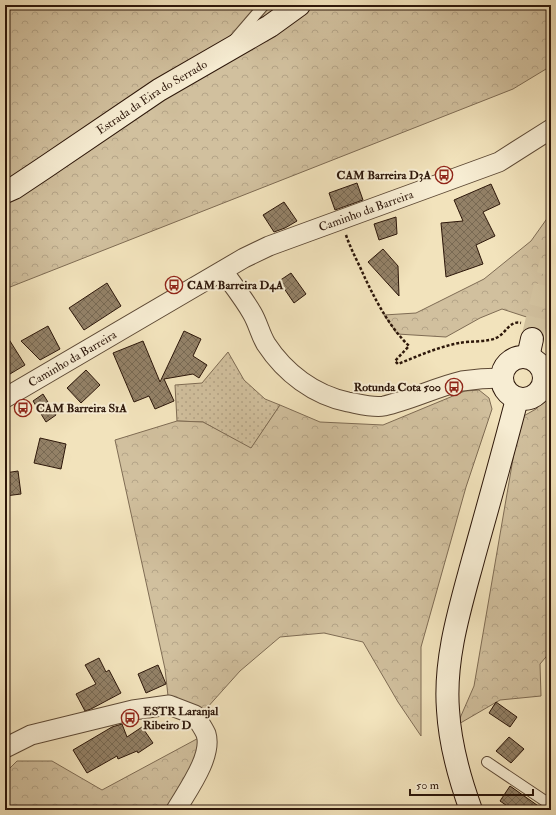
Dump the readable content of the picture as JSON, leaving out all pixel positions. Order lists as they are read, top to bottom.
{
  "streets": {
    "main road": ["Estrada da Eira do Serrado"],
    "street": ["Caminho da Barreira"]
  },
  "places": {
    "bus stop": [
      "CAM Barreira D3A",
      "CAM Barreira D4A",
      "Rotunda Cota 500",
      "CAM Barreira S1A",
      "ESTR Laranjal Ribeiro D"
    ]
  },
  "scale_bar": "50 m"
}
